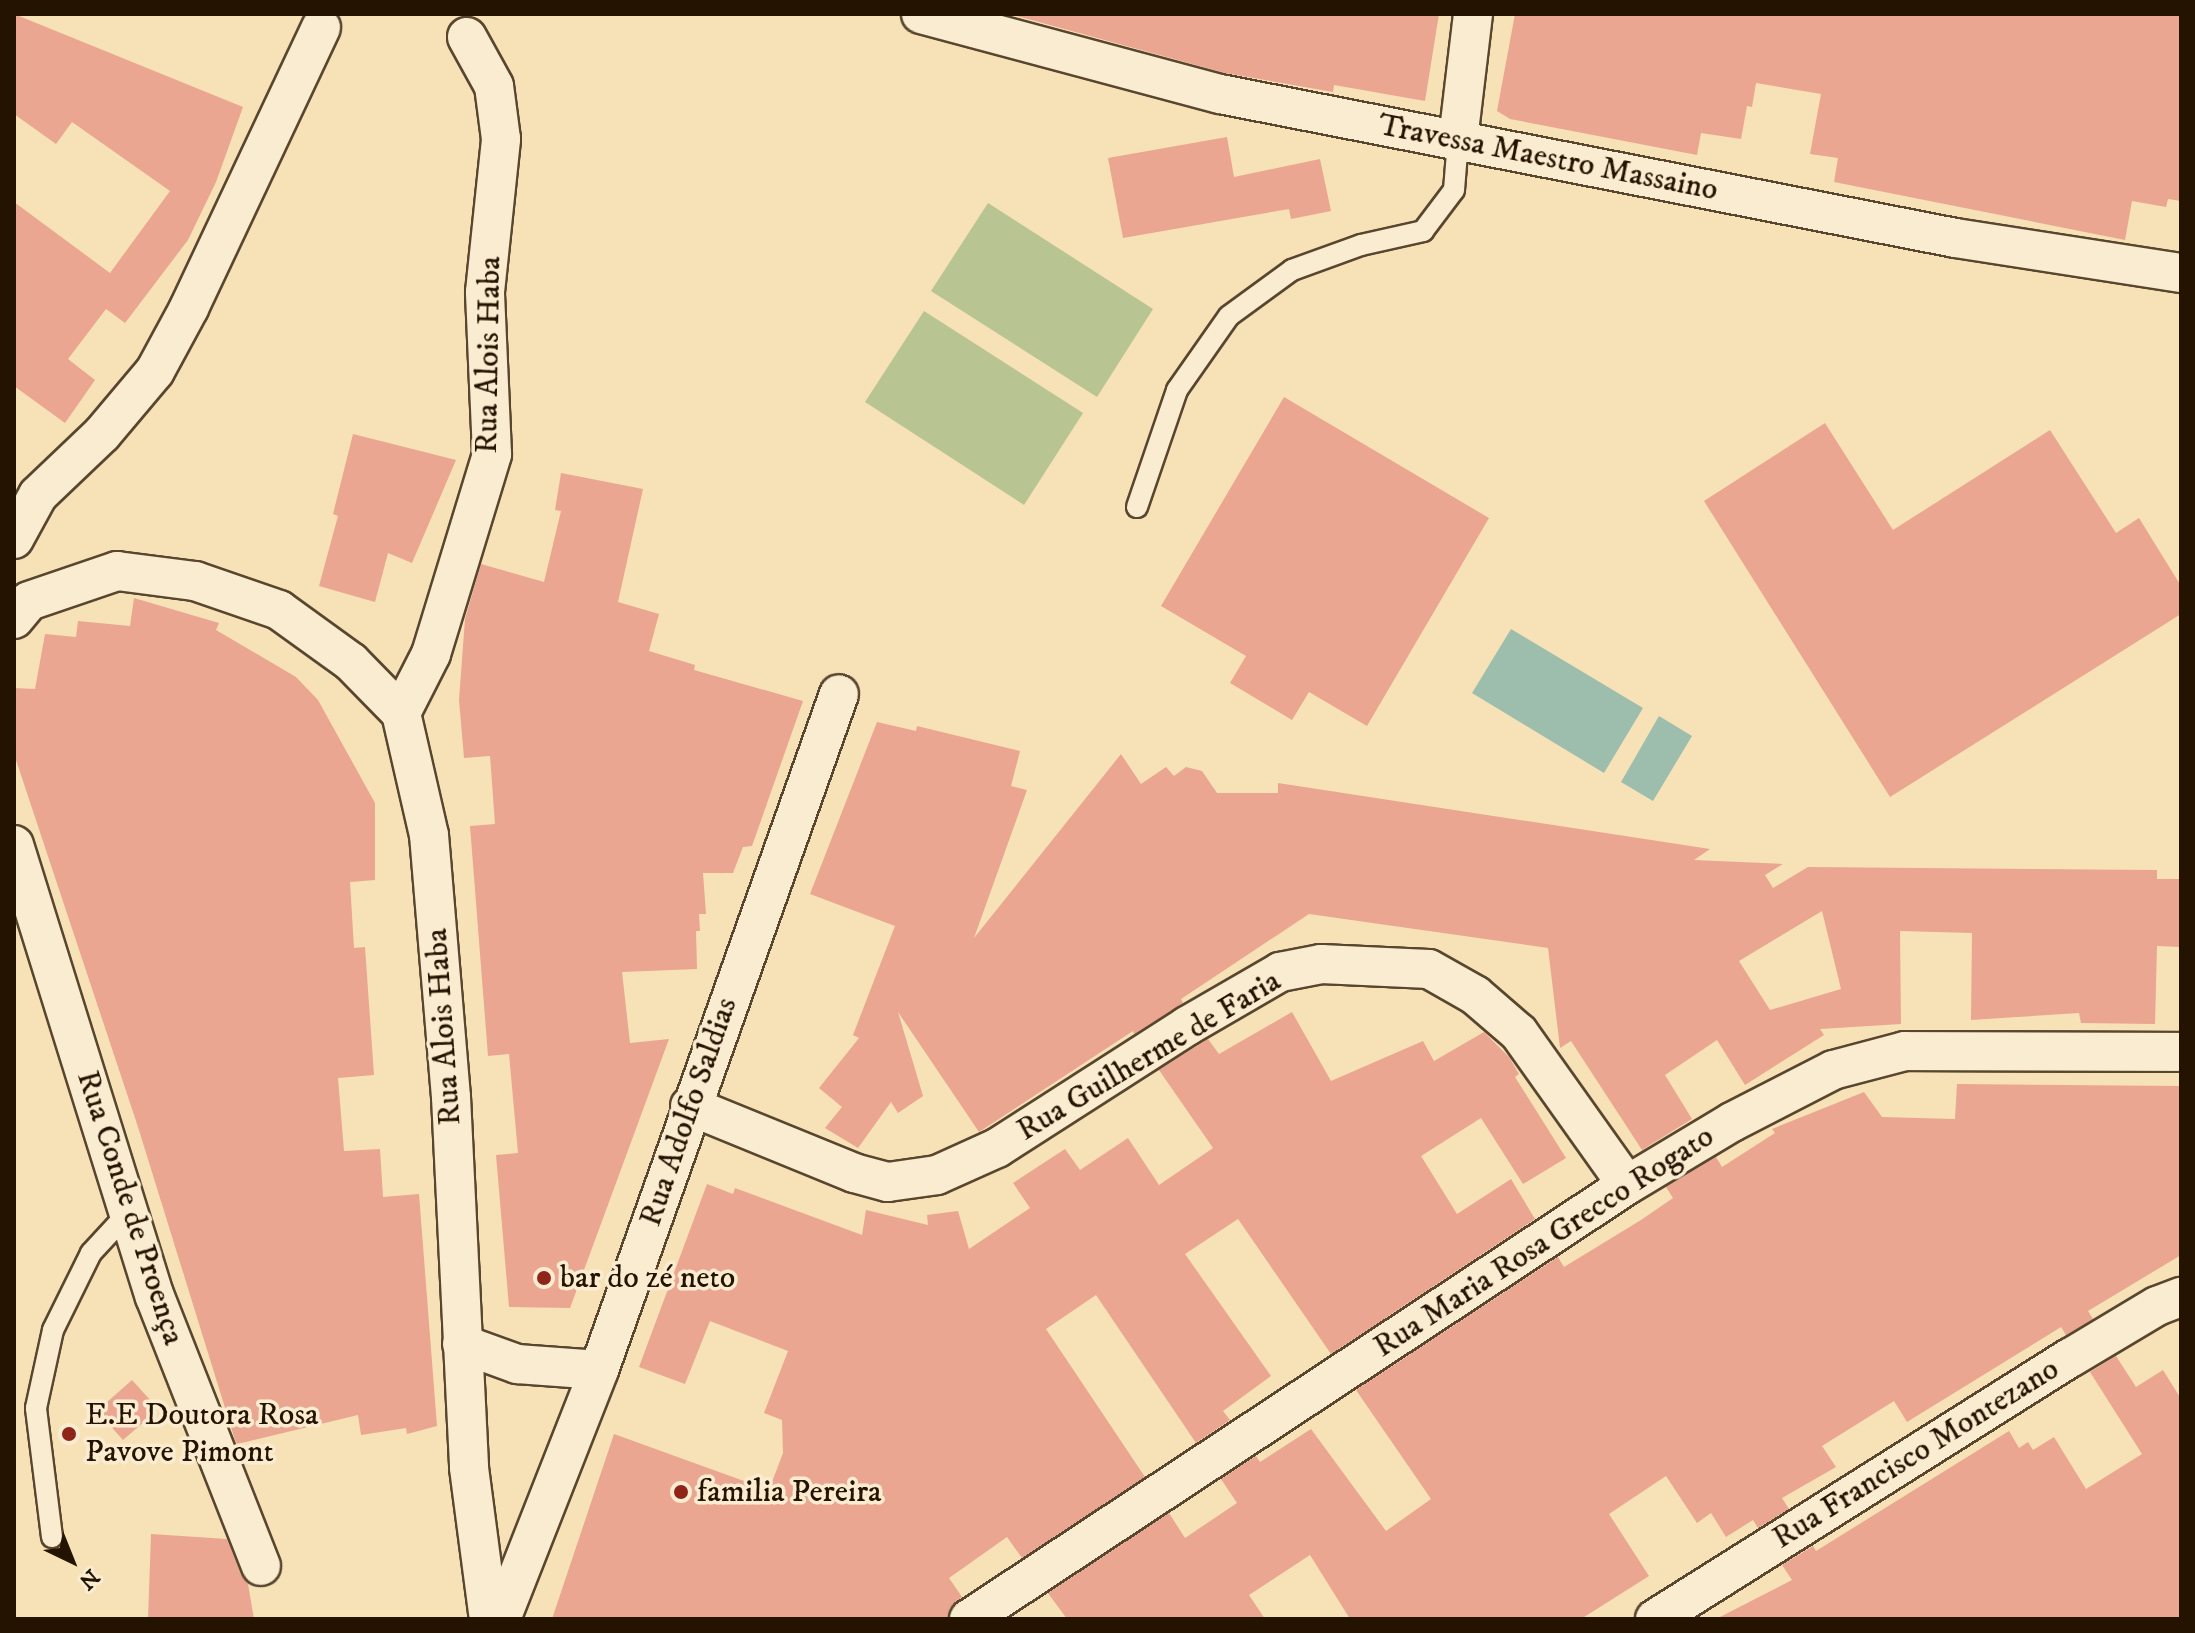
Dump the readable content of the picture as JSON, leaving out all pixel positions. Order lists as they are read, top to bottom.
{
  "streets": {
    "street": [
      "Travessa Maestro Massaino",
      "Rua Alois Haba",
      "Rua Guilherme de Faria",
      "Rua Adolfo Saldias",
      "Rua Conde de Proença",
      "Rua Maria Rosa Grecco Rogato",
      "Rua Francisco Montezano"
    ]
  },
  "crossings": [
    ["Rua Guilherme de Faria", "Rua Adolfo Saldias"],
    ["Rua Guilherme de Faria", "Rua Maria Rosa Grecco Rogato"]
  ],
  "places": ["bar do zé neto", "E.E Doutora Rosa Pavove Pimont", "familia Pereira"],
  "north": "bottom right"
}
